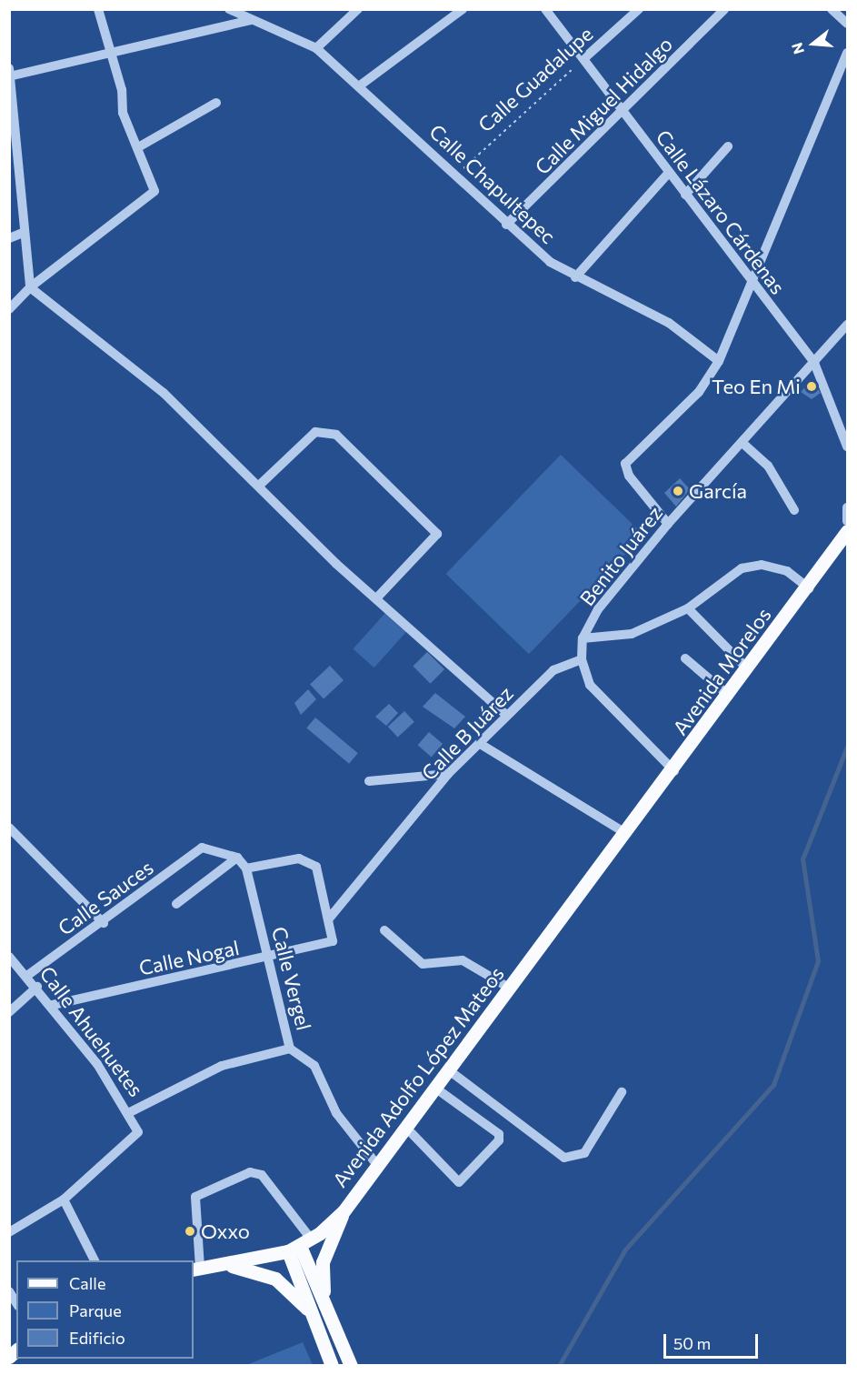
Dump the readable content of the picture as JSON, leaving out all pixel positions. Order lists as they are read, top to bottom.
{
  "streets": {
    "main road": ["Avenida Morelos", "Avenida Adolfo López Mateos"],
    "street": [
      "Calle Guadalupe",
      "Calle Miguel Hidalgo",
      "Calle Chapultepec",
      "Calle Lázaro Cárdenas",
      "Benito Juárez",
      "Calle B Juárez",
      "Calle Sauces",
      "Calle Nogal",
      "Calle Vergel",
      "Calle Ahuehuetes"
    ]
  },
  "crossings": [
    ["Calle Guadalupe", "Calle Chapultepec"],
    ["Calle Guadalupe", "Calle Lázaro Cárdenas"],
    ["Calle Miguel Hidalgo", "Calle Chapultepec"],
    ["Calle Miguel Hidalgo", "Calle Lázaro Cárdenas"],
    ["Calle Lázaro Cárdenas", "Benito Juárez"],
    ["Benito Juárez", "Avenida Morelos"],
    ["Benito Juárez", "Calle B Juárez"],
    ["Avenida Morelos", "Avenida Adolfo López Mateos"],
    ["Calle B Juárez", "Calle Nogal"],
    ["Calle Sauces", "Calle Ahuehuetes"],
    ["Calle Nogal", "Calle Vergel"],
    ["Calle Nogal", "Calle Ahuehuetes"],
    ["Calle Vergel", "Avenida Adolfo López Mateos"]
  ],
  "places": ["Teo En Mi", "García", "Oxxo"],
  "legend": ["Calle", "Parque", "Edificio"],
  "scale_bar": "50 m",
  "north": "left"
}
